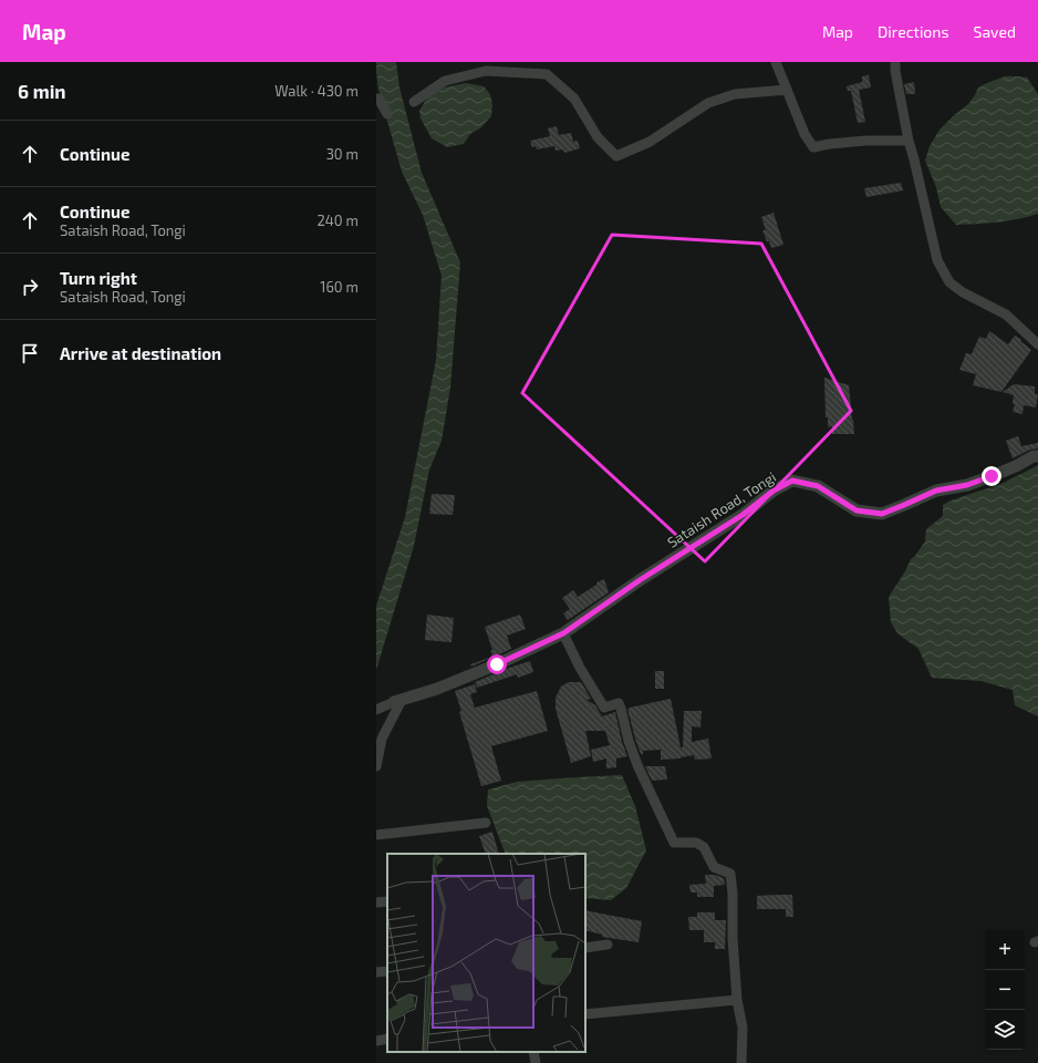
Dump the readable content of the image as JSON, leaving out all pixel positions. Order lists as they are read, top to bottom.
{
  "streets": {
    "street": ["Sataish Road, Tongi"]
  },
  "page": {
    "header": "Map",
    "nav": ["Map", "Directions", "Saved"],
    "heading": ["6 min", "Walk · 430 m"],
    "list": [
      ["Continue", "30 m"],
      ["Continue", "Sataish Road, Tongi", "240 m"],
      ["Turn right", "Sataish Road, Tongi", "160 m"],
      "Arrive at destination"
    ],
    "map_buttons": ["+", "−"]
  }
}
